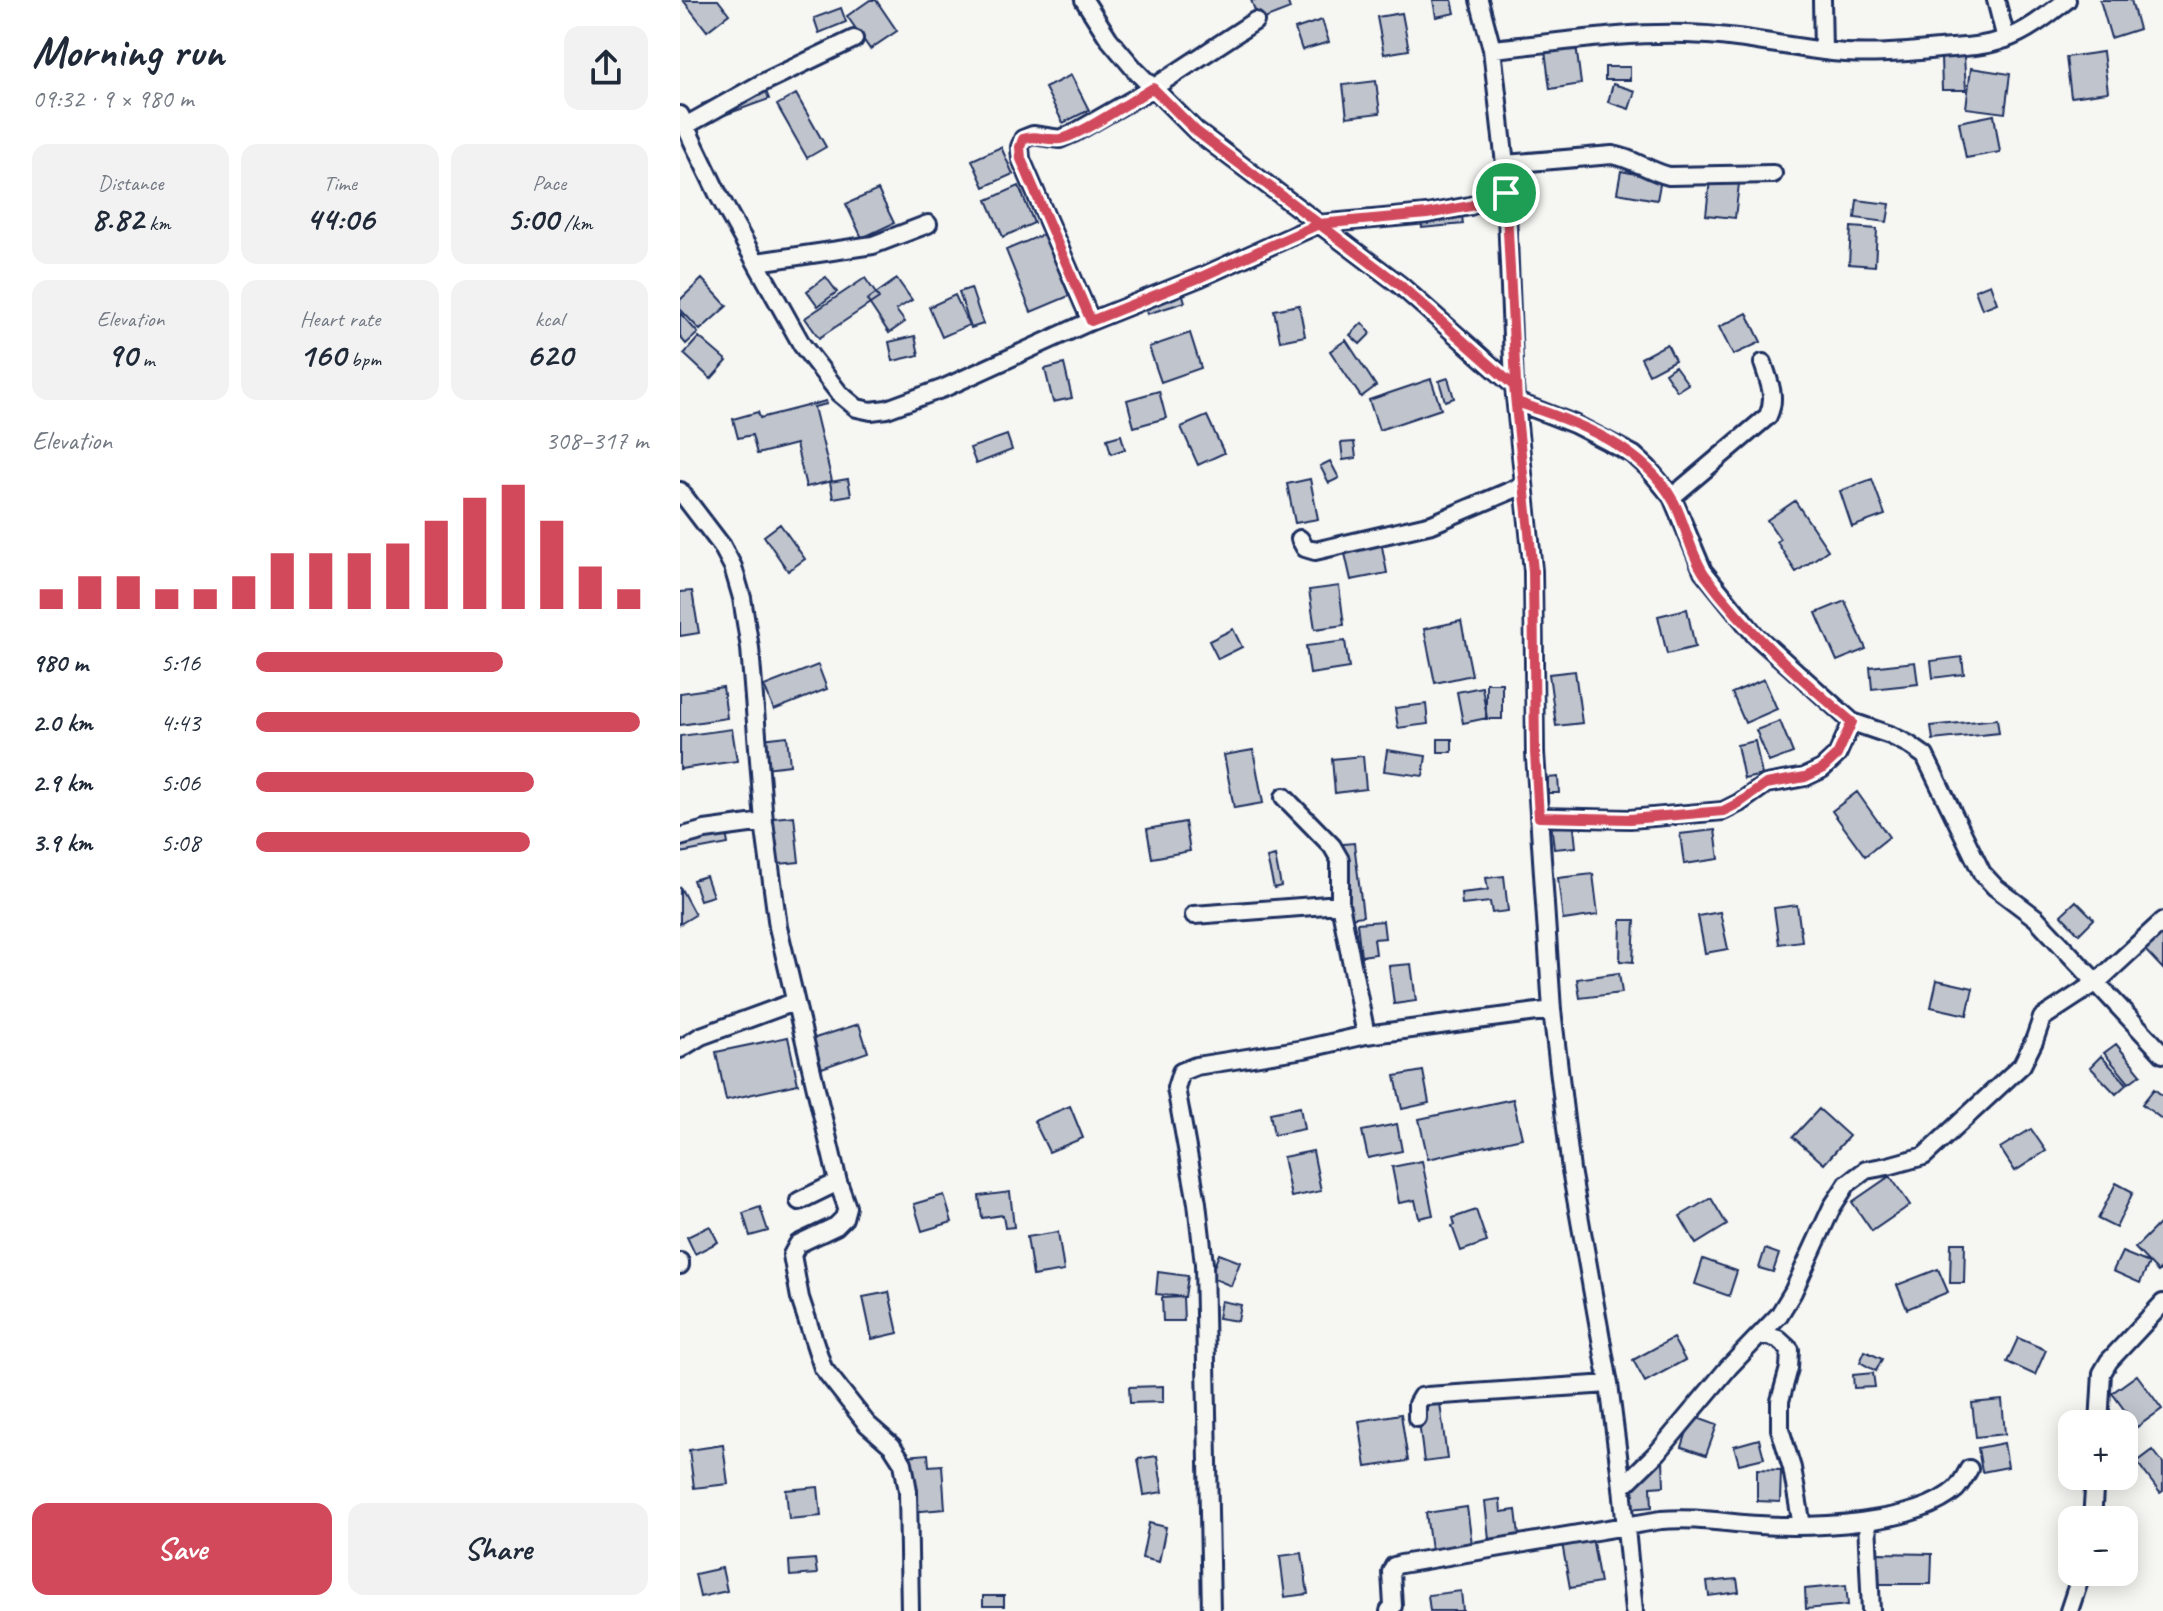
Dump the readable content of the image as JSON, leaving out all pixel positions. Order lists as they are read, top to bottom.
{
  "page": {
    "heading": ["Morning run", "09:32 · 9 × 980 m"],
    "stats": [
      ["Distance", "8.82 km"],
      ["Time", "44:06"],
      ["Pace", "5:00 /km"],
      ["Elevation", "90 m"],
      ["Heart rate", "160 bpm"],
      ["kcal", "620"]
    ],
    "chart": ["Elevation", "308–317 m"],
    "list": [
      {
        "name": "980 m",
        "note": "5:16"
      },
      {
        "name": "2.0 km",
        "note": "4:43"
      },
      {
        "name": "2.9 km",
        "note": "5:06"
      },
      {
        "name": "3.9 km",
        "note": "5:08"
      }
    ],
    "map_buttons": ["+", "−"],
    "buttons": ["Save", "Share"]
  }
}
